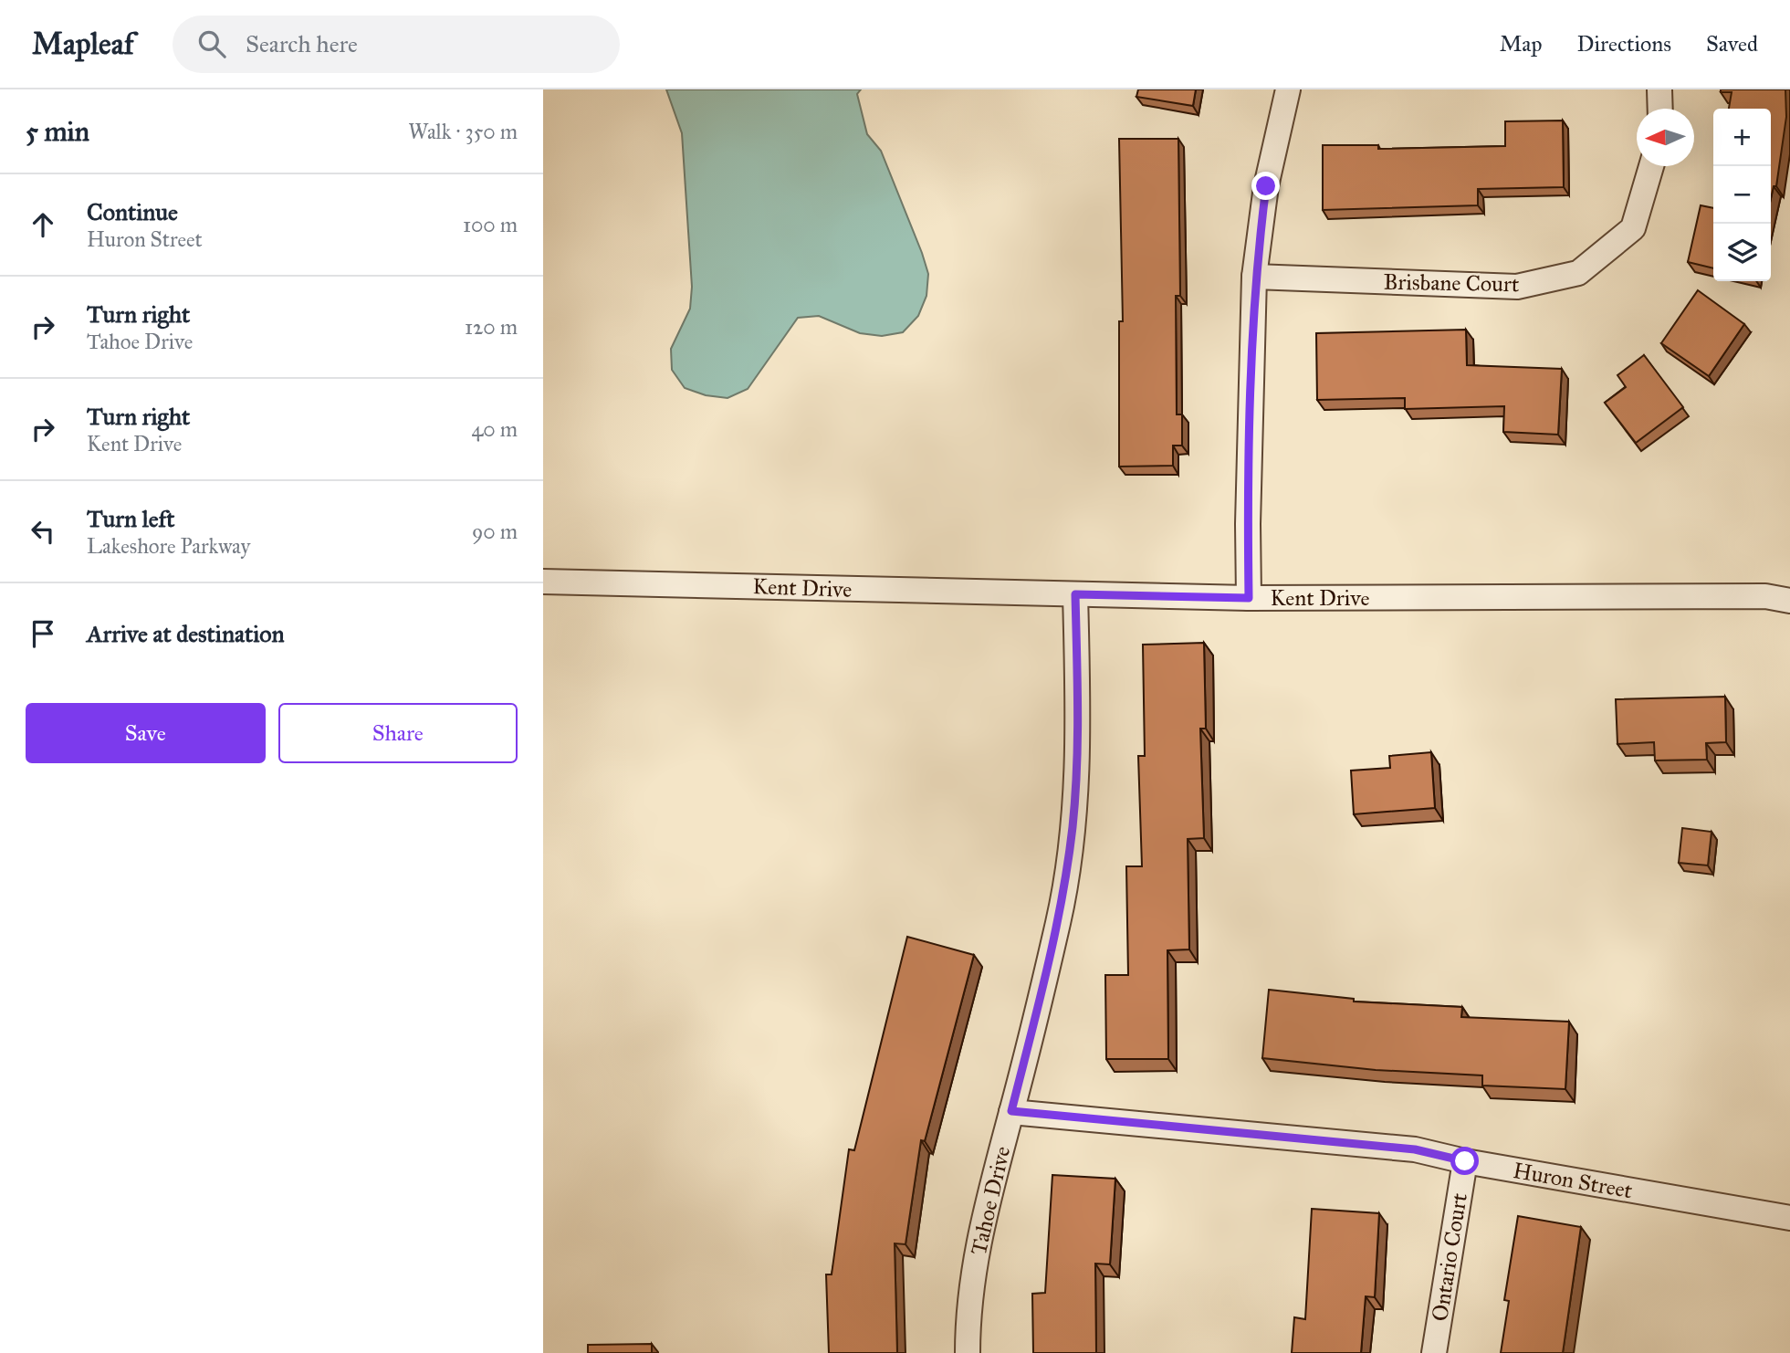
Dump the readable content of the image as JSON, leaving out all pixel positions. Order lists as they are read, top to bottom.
{
  "streets": {
    "street": [
      "Brisbane Court",
      "Kent Drive",
      "Huron Street",
      "Tahoe Drive",
      "Ontario Court"
    ]
  },
  "crossings": [
    ["Kent Drive", "Tahoe Drive"],
    ["Huron Street", "Tahoe Drive"],
    ["Huron Street", "Ontario Court"]
  ],
  "north": "left",
  "page": {
    "header": "Mapleaf",
    "search": "Search here",
    "nav": ["Map", "Directions", "Saved"],
    "heading": ["5 min", "Walk · 350 m"],
    "map_buttons": ["+", "−"],
    "list": [
      ["Continue", "Huron Street", "100 m"],
      ["Turn right", "Tahoe Drive", "120 m"],
      ["Turn right", "Kent Drive", "40 m"],
      ["Turn left", "Lakeshore Parkway", "90 m"],
      "Arrive at destination"
    ],
    "buttons": ["Save", "Share"]
  }
}
